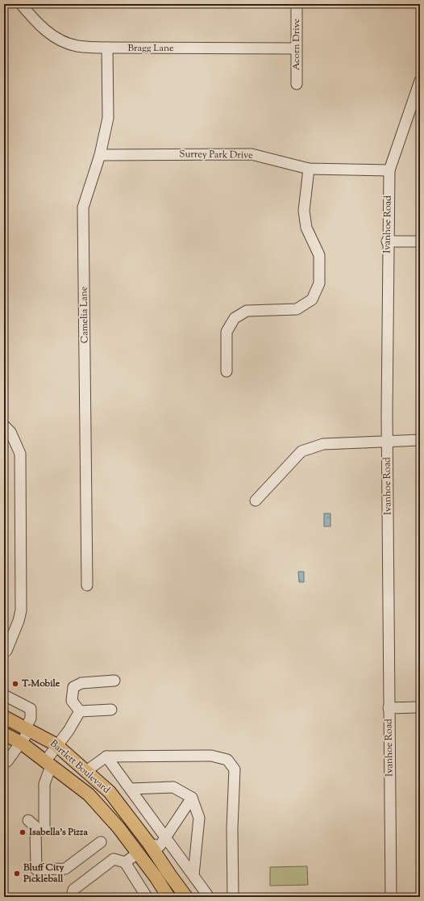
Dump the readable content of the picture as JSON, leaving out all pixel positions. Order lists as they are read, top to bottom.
{
  "streets": {
    "main road": ["Bartlett Boulevard"],
    "street": [
      "Acorn Drive",
      "Bragg Lane",
      "Surrey Park Drive",
      "Ivanhoe Road",
      "Camelia Lane"
    ]
  },
  "crossings": [
    ["Acorn Drive", "Bragg Lane"],
    ["Bragg Lane", "Camelia Lane"],
    ["Surrey Park Drive", "Ivanhoe Road"],
    ["Surrey Park Drive", "Camelia Lane"]
  ],
  "places": ["T-Mobile", "Isabella's Pizza", "Bluff City Pickleball"]
}
